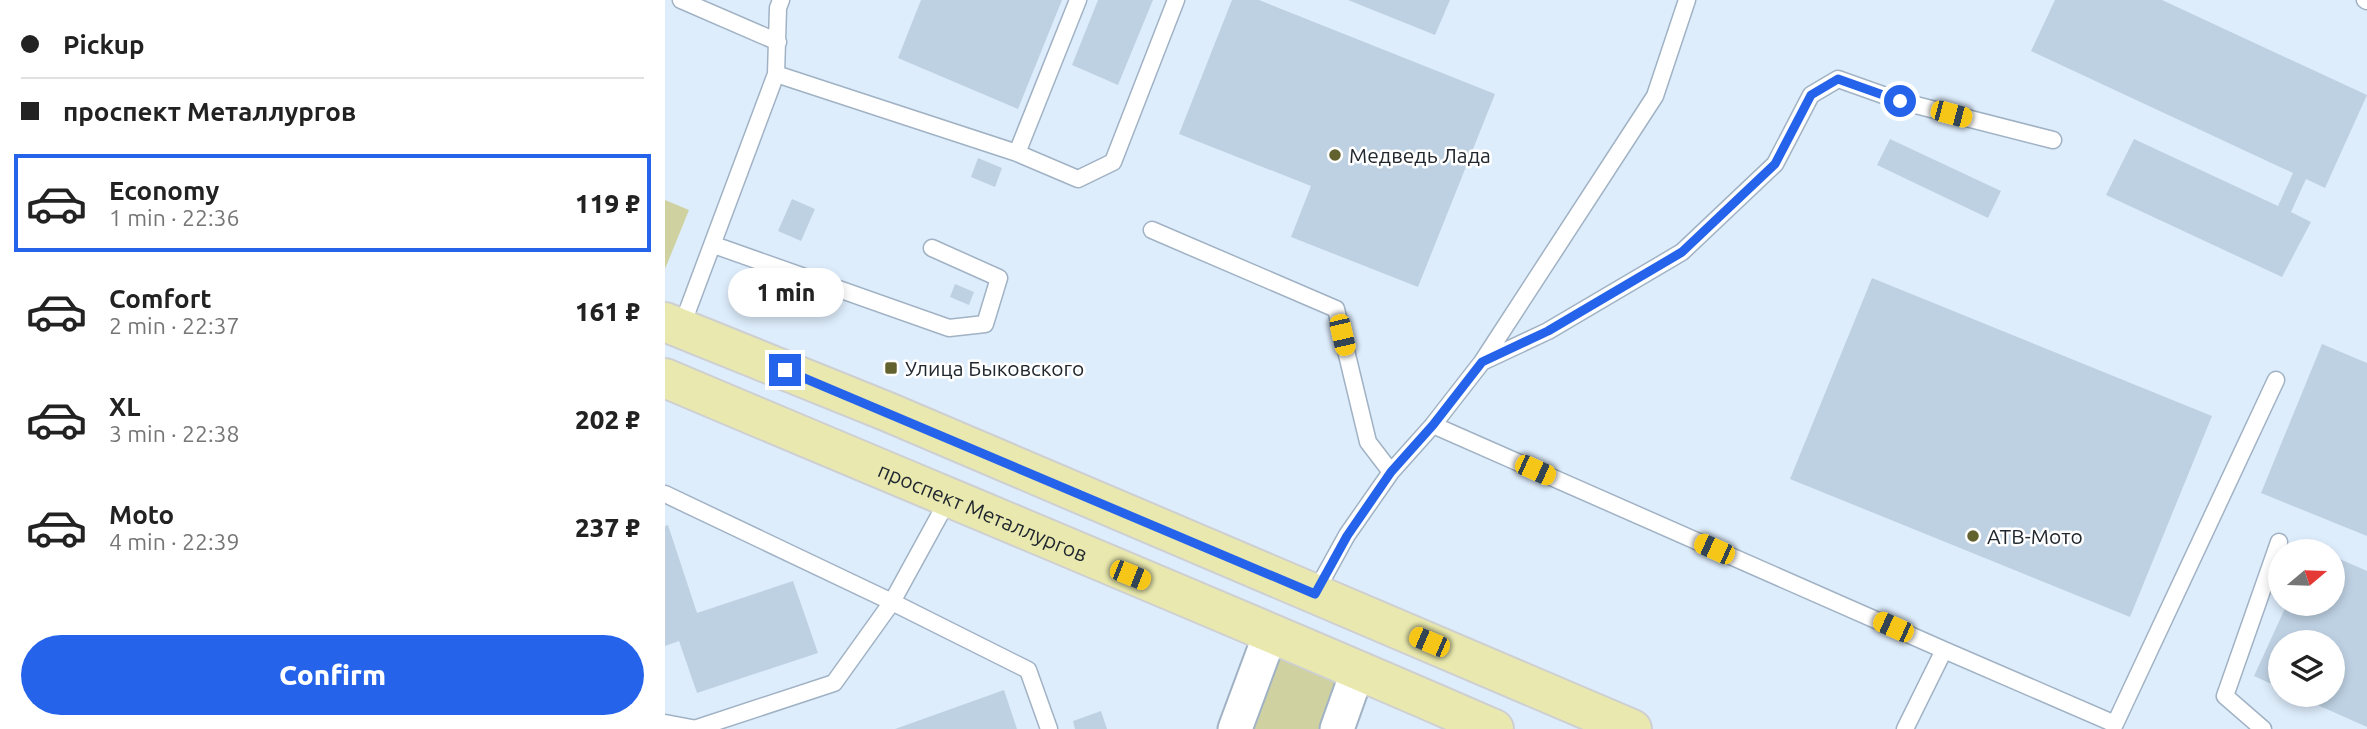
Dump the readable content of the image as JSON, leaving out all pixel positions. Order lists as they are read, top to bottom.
{
  "streets": {
    "main road": ["проспект Металлургов"]
  },
  "places": {
    "other": ["Медведь Лада", "АТВ-Мото"],
    "transit": ["Улица Быковского"]
  },
  "north": "right",
  "page": {
    "banner": ["Pickup", "проспект Металлургов"],
    "list": [
      {
        "name": "Economy",
        "note": "1 min · 22:36",
        "value": "119 ₽"
      },
      {
        "name": "Comfort",
        "note": "2 min · 22:37",
        "value": "161 ₽"
      },
      {
        "name": "XL",
        "note": "3 min · 22:38",
        "value": "202 ₽"
      },
      {
        "name": "Moto",
        "note": "4 min · 22:39",
        "value": "237 ₽"
      }
    ],
    "bubble": "1 min",
    "buttons": "Confirm"
  }
}
